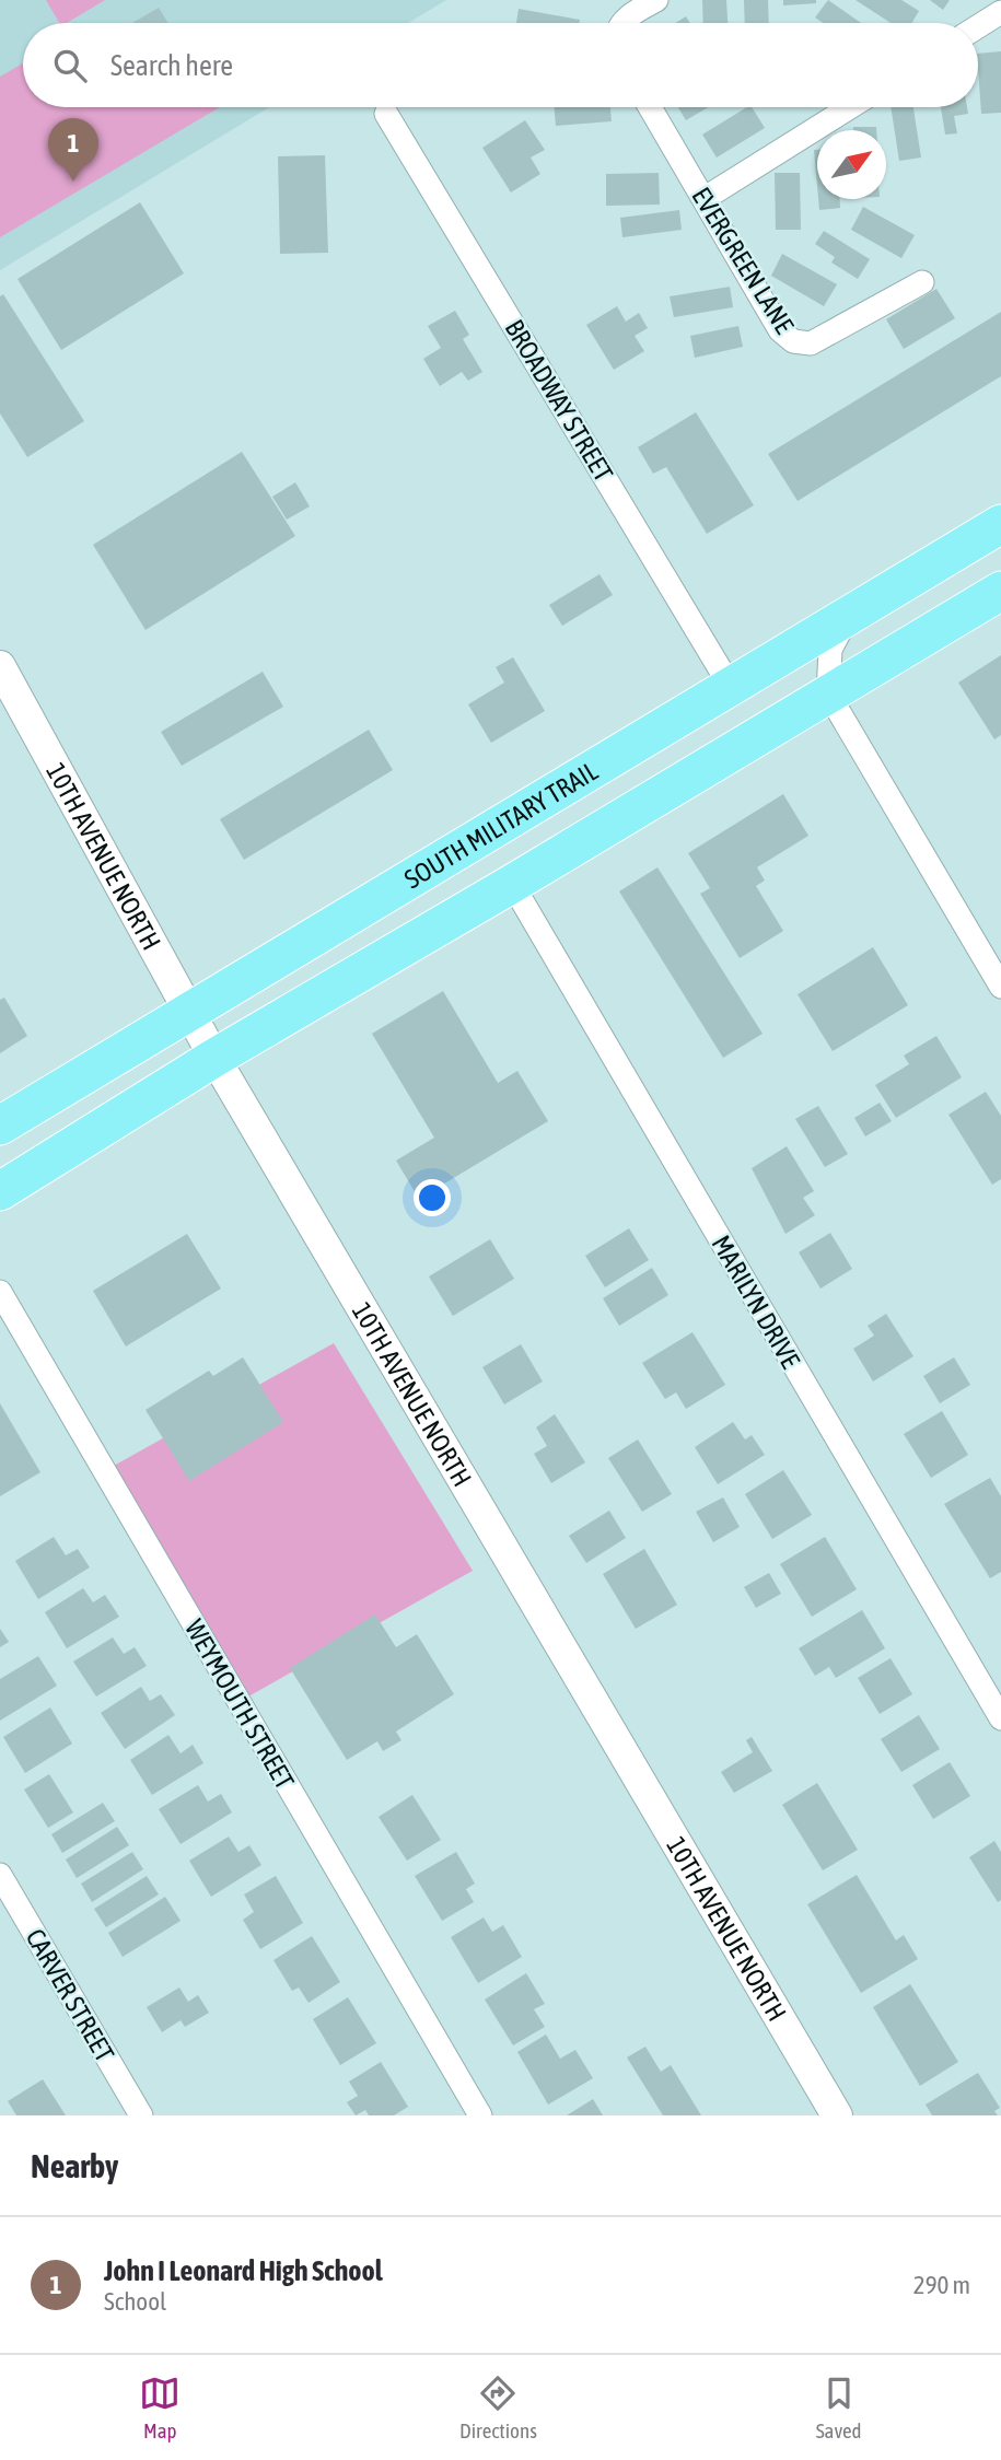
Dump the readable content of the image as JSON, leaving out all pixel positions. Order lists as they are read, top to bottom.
{
  "streets": {
    "main road": ["SOUTH MILITARY TRAIL"],
    "street": [
      "EVERGREEN LANE",
      "BROADWAY STREET",
      "10TH AVENUE NORTH",
      "MARILYN DRIVE",
      "WEYMOUTH STREET",
      "CARVER STREET"
    ]
  },
  "crossings": [
    ["BROADWAY STREET", "SOUTH MILITARY TRAIL"],
    ["SOUTH MILITARY TRAIL", "10TH AVENUE NORTH"],
    ["SOUTH MILITARY TRAIL", "MARILYN DRIVE"]
  ],
  "north": "top right",
  "page": {
    "search": "Search here",
    "pins": "1",
    "heading": "Nearby",
    "list": [
      {
        "mark": "1",
        "name": "John I Leonard High School",
        "note": "School",
        "value": "290 m"
      }
    ],
    "nav": ["Map", "Directions", "Saved"]
  }
}
